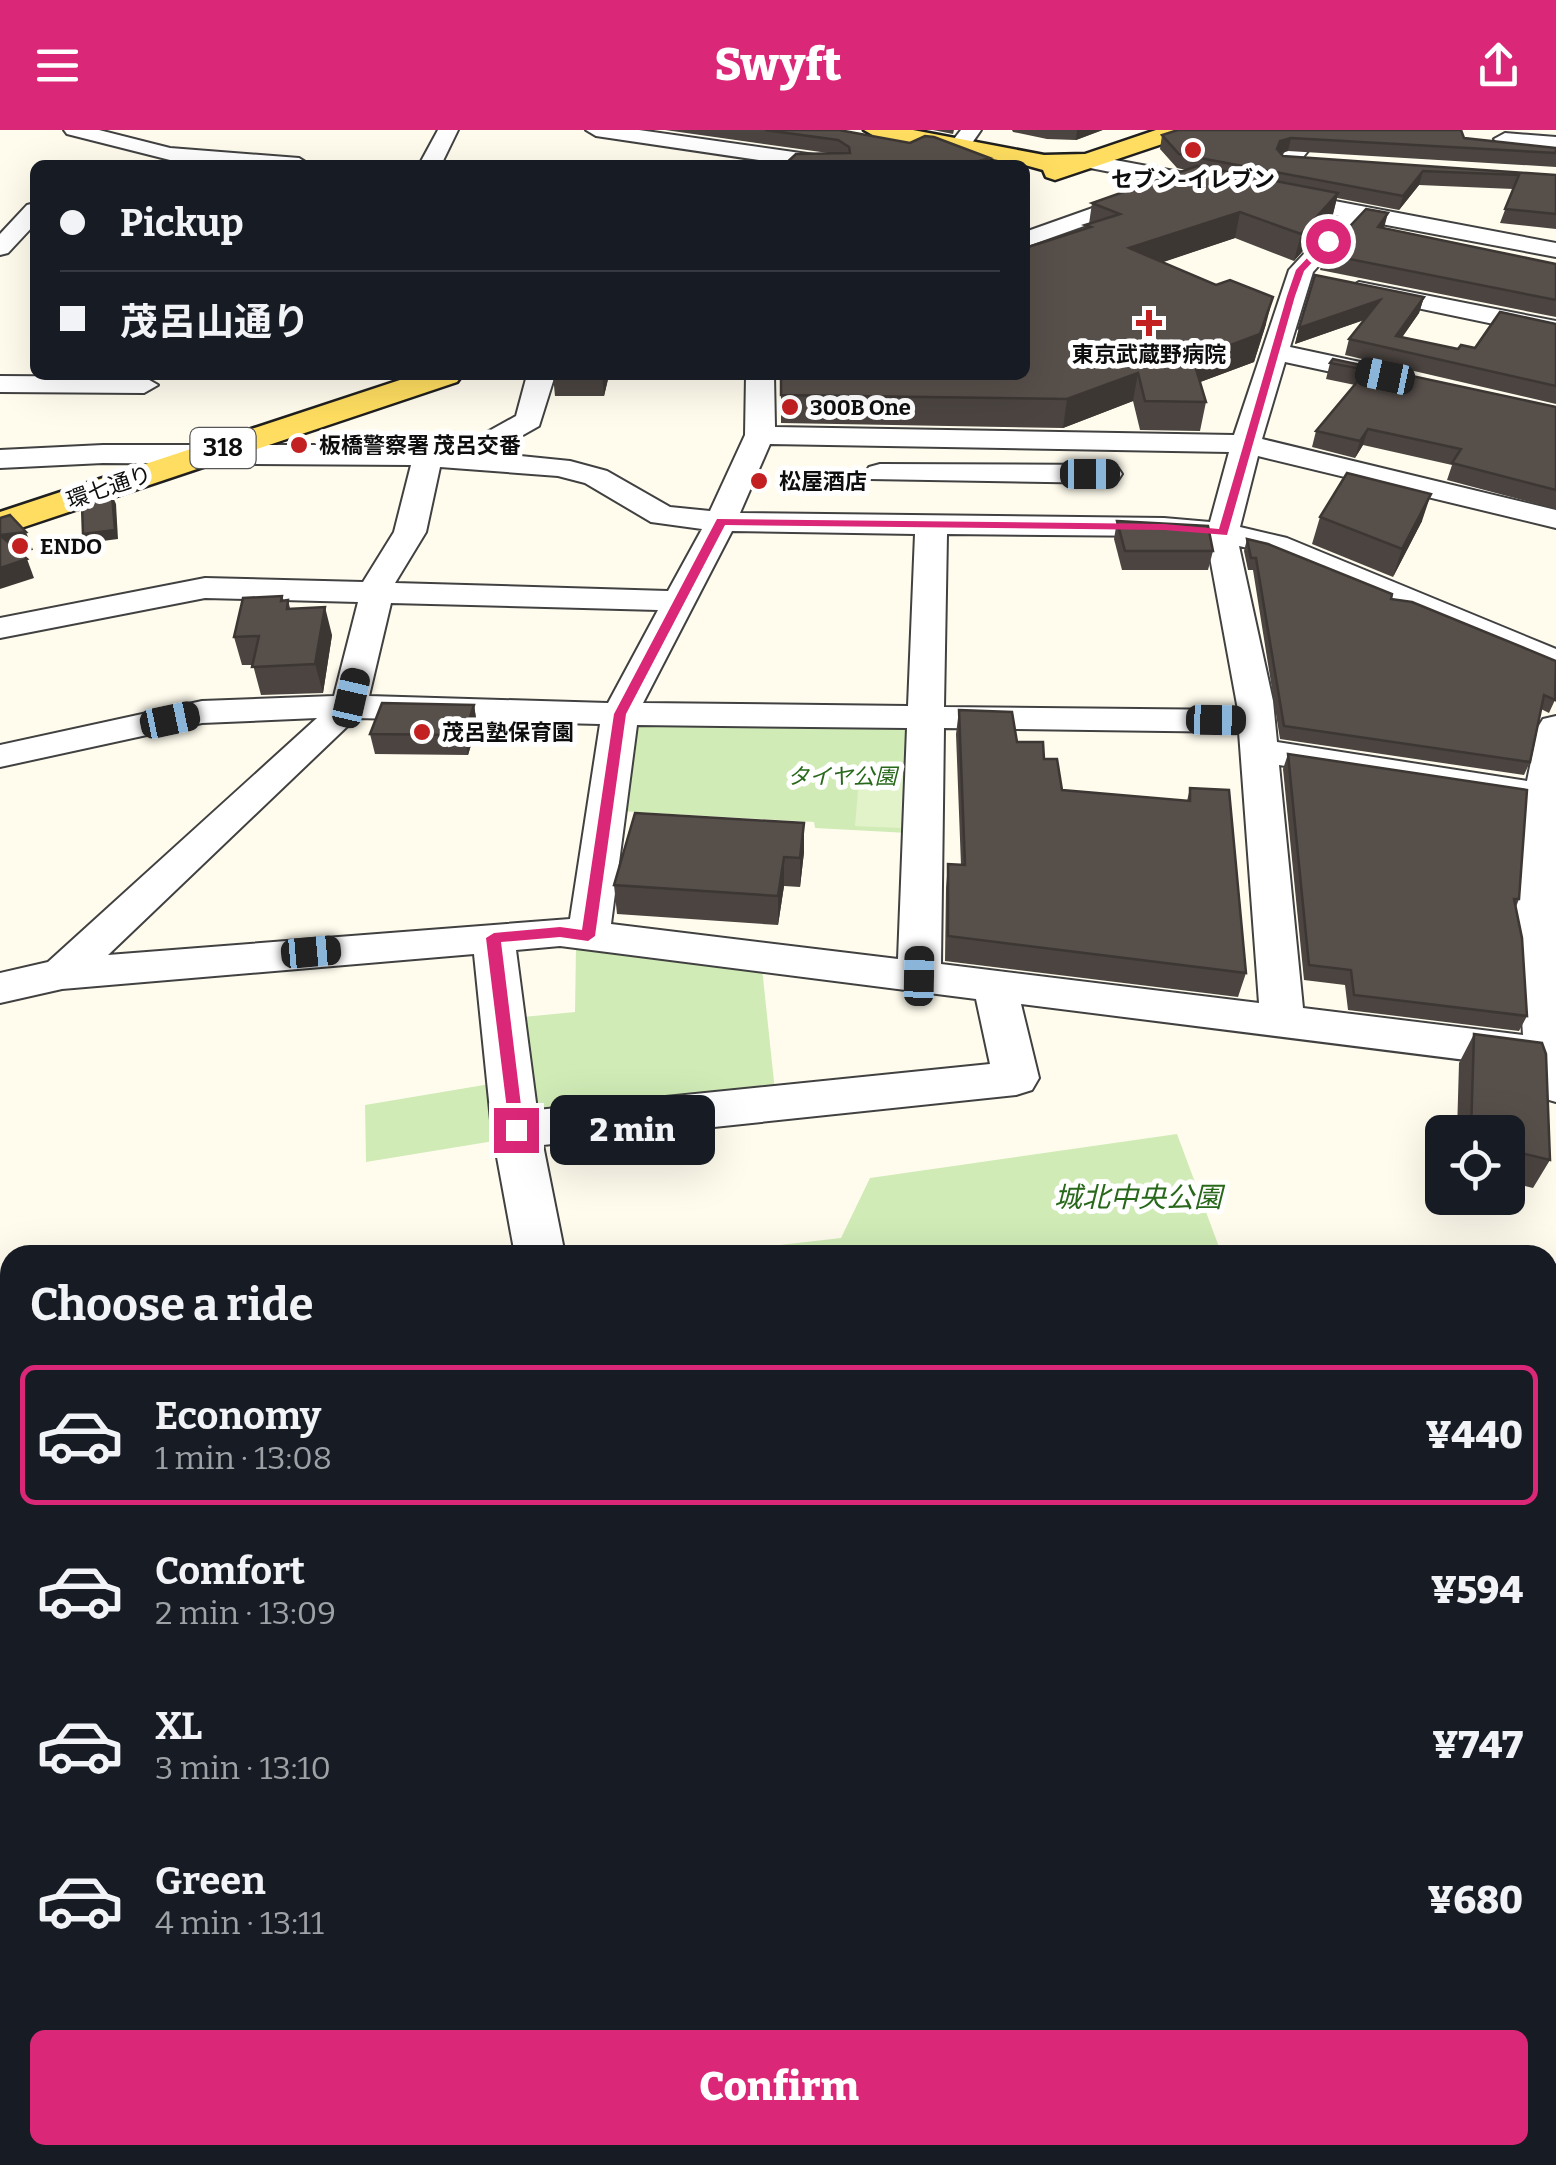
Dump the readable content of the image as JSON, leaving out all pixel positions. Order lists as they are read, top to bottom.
{
  "streets": {
    "main road": ["318", "環七通り"]
  },
  "parks": ["タイヤ公園", "城北中央公園"],
  "places": {
    "other": [
      "セブン-イレブン",
      "300B One",
      "板橋警察署 茂呂交番",
      "松屋酒店",
      "ENDO",
      "茂呂塾保育園"
    ],
    "health": ["東京武蔵野病院"]
  },
  "page": {
    "header": "Swyft",
    "banner": ["Pickup", "茂呂山通り"],
    "bubble": "2 min",
    "heading": "Choose a ride",
    "list": [
      {
        "name": "Economy",
        "note": "1 min · 13:08",
        "value": "¥440"
      },
      {
        "name": "Comfort",
        "note": "2 min · 13:09",
        "value": "¥594"
      },
      {
        "name": "XL",
        "note": "3 min · 13:10",
        "value": "¥747"
      },
      {
        "name": "Green",
        "note": "4 min · 13:11",
        "value": "¥680"
      }
    ],
    "buttons": "Confirm"
  }
}
